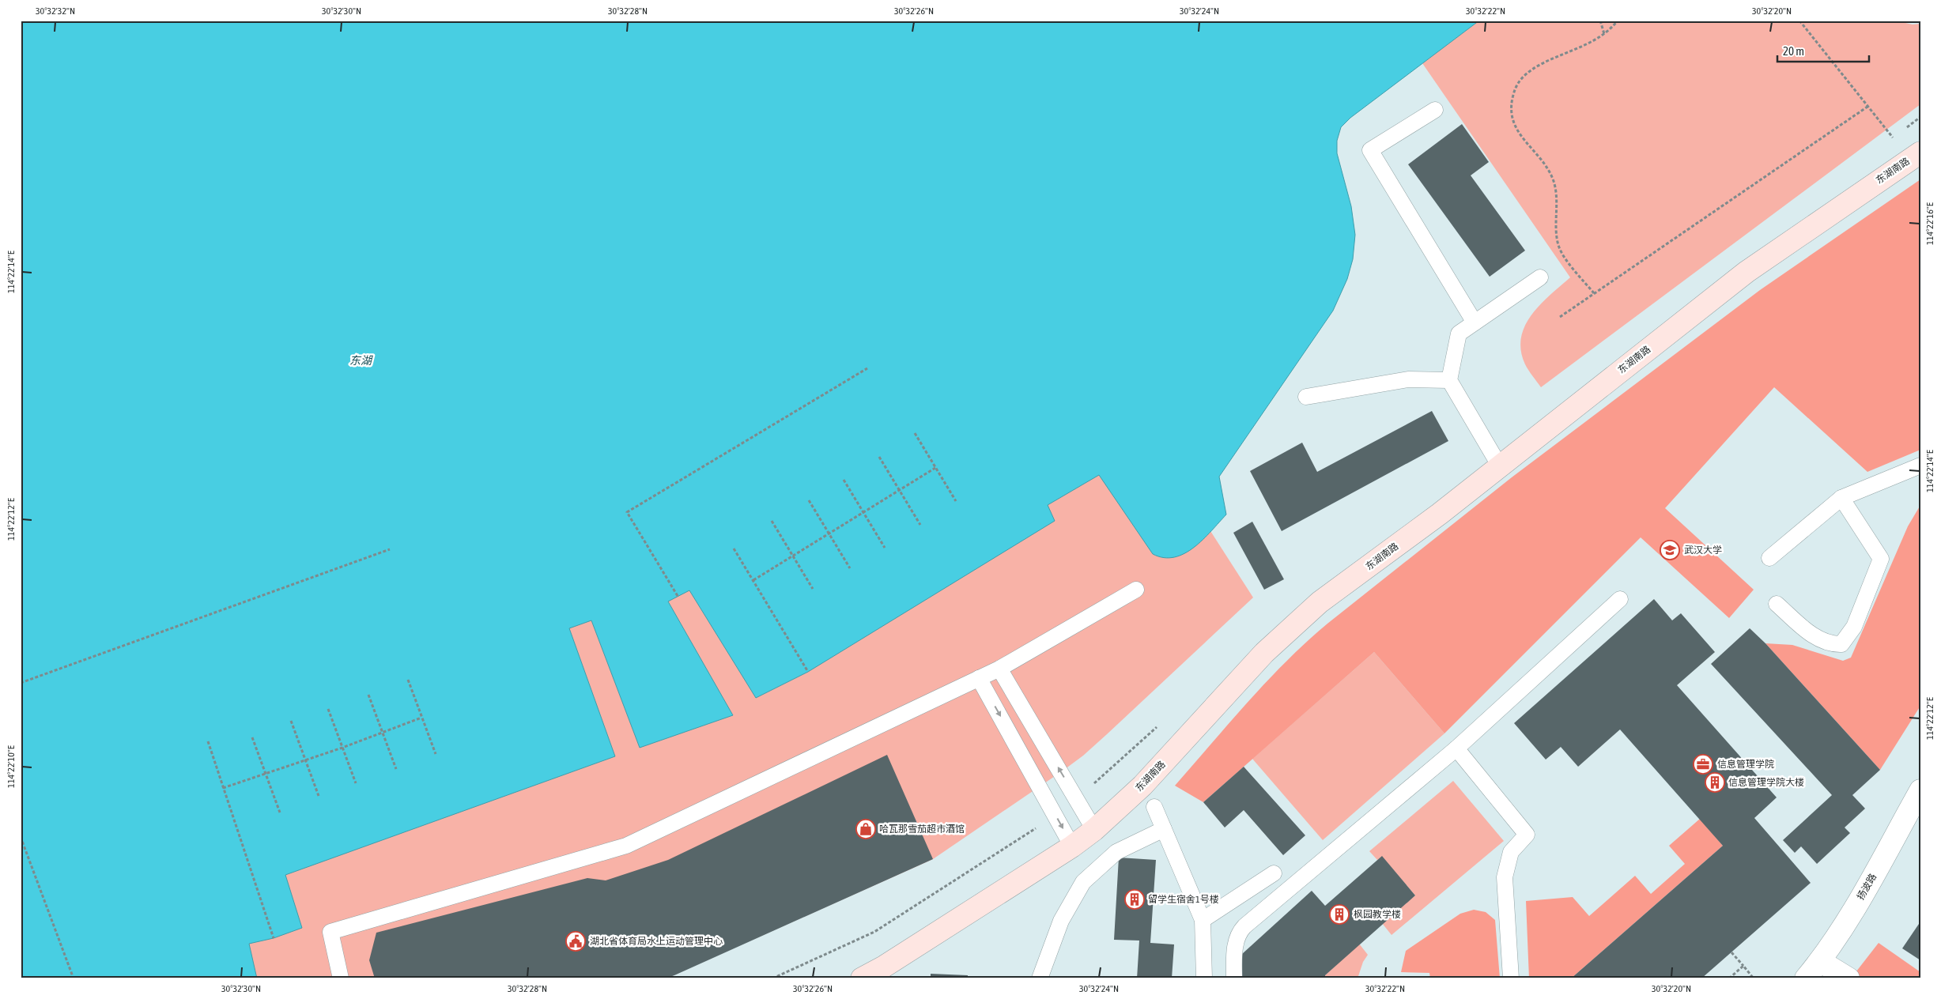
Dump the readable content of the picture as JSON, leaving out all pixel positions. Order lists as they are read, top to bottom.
{
  "streets": {
    "street": ["东湖南路", "扬波路"]
  },
  "water": ["东湖"],
  "places": {
    "school or university": ["武汉大学"],
    "office": ["信息管理学院"],
    "building": ["信息管理学院大楼", "留学生宿舍1号楼", "枫园教学楼"],
    "shop": ["哈瓦那雪茄超市酒馆"],
    "public building": ["湖北省体育局水上运动管理中心"]
  },
  "scale_bar": "20 m",
  "coordinates": [
    "30°32'32\"N",
    "30°32'30\"N",
    "30°32'28\"N",
    "30°32'26\"N",
    "30°32'24\"N",
    "30°32'22\"N",
    "30°32'20\"N",
    "114°22'16\"E",
    "114°22'14\"E",
    "114°22'12\"E",
    "114°22'10\"E"
  ]
}
